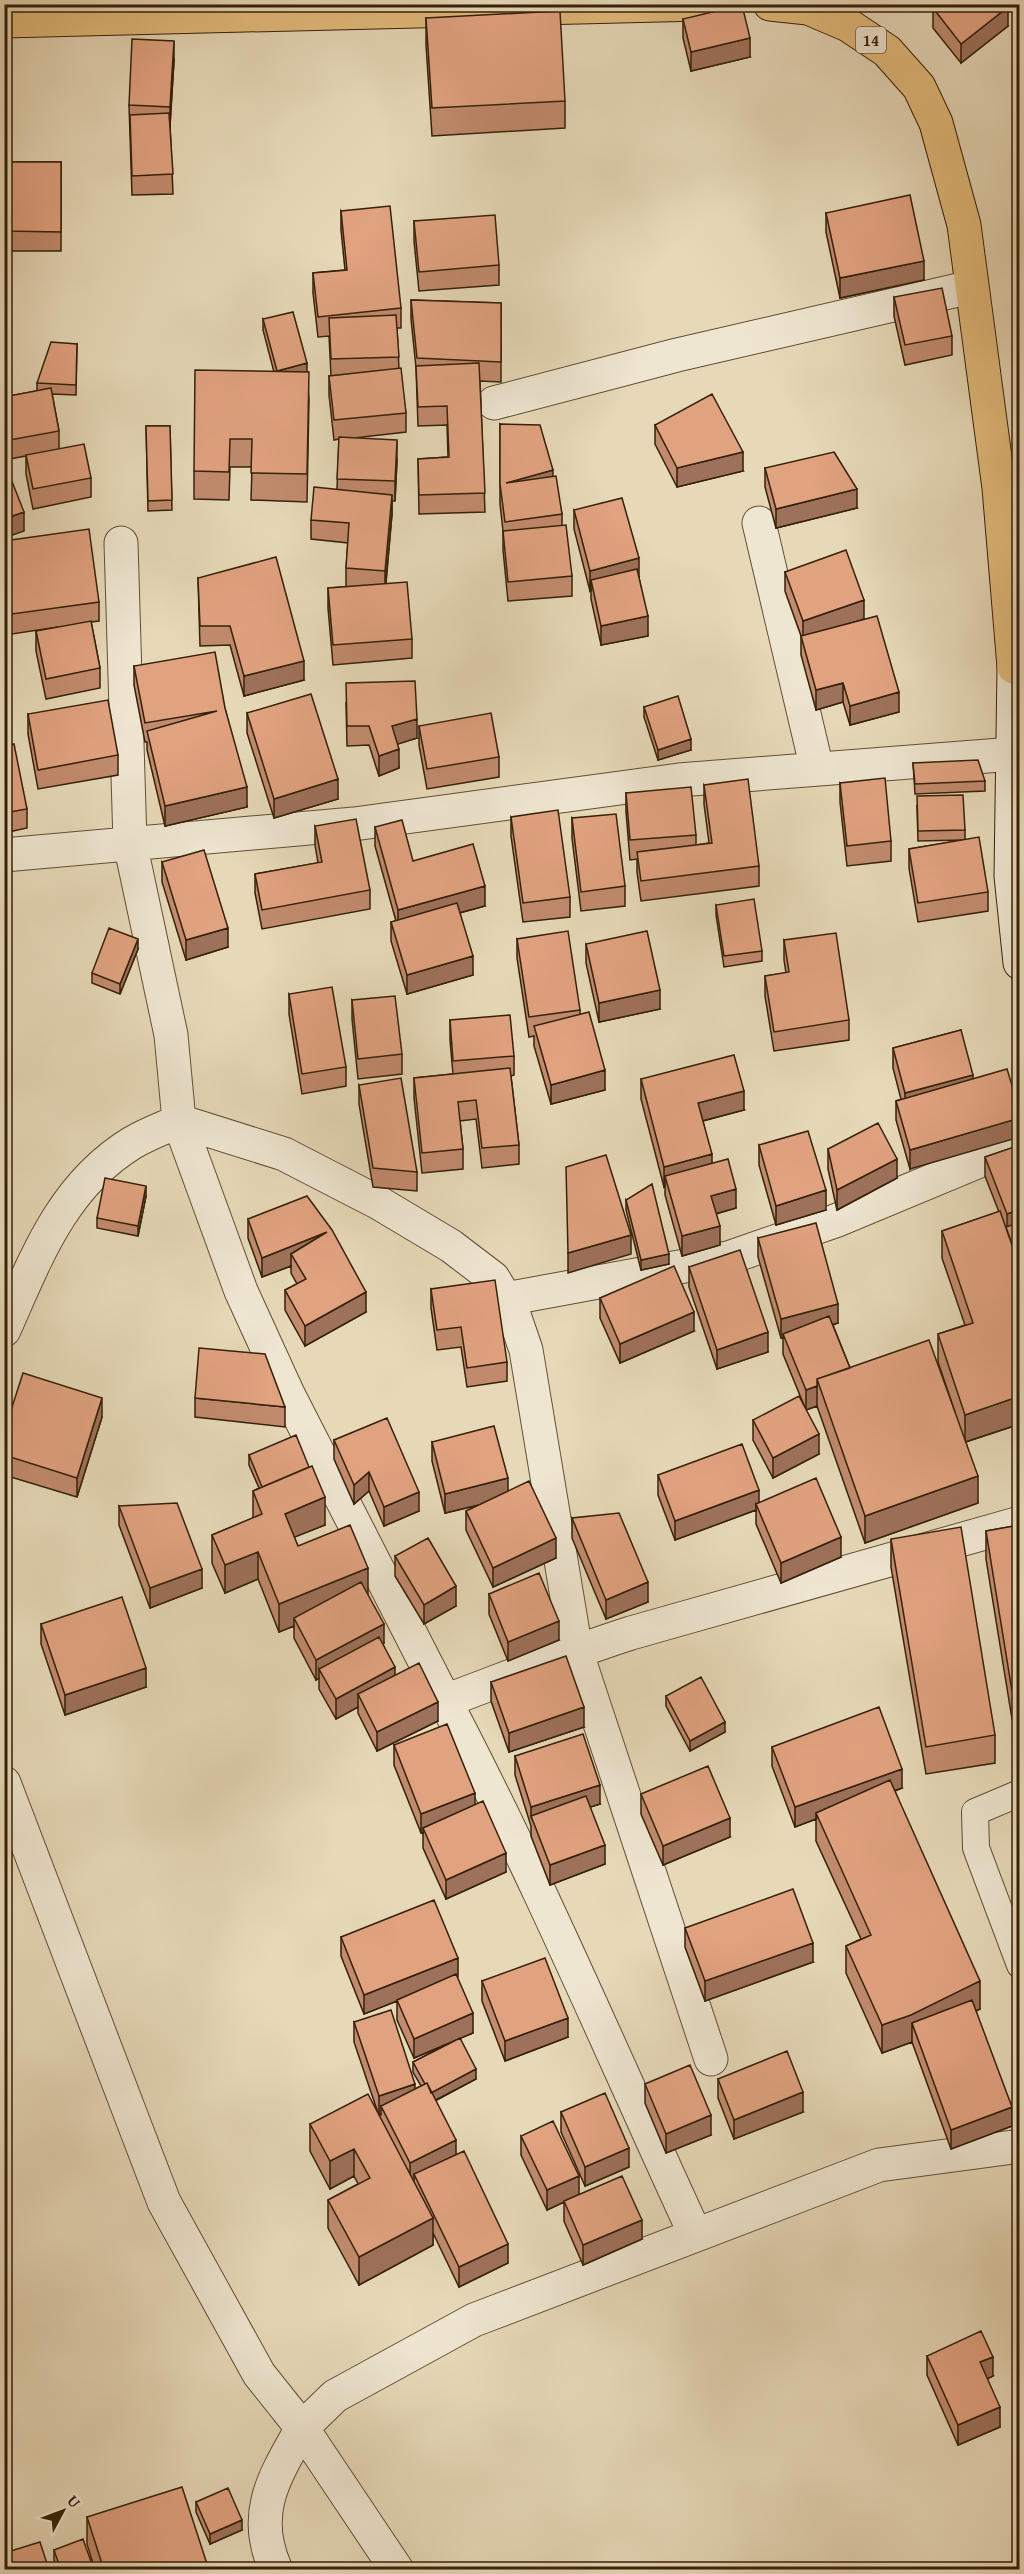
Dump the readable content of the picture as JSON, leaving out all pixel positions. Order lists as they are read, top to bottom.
{
  "streets": {
    "highway": ["14"]
  },
  "north": "top right"
}
